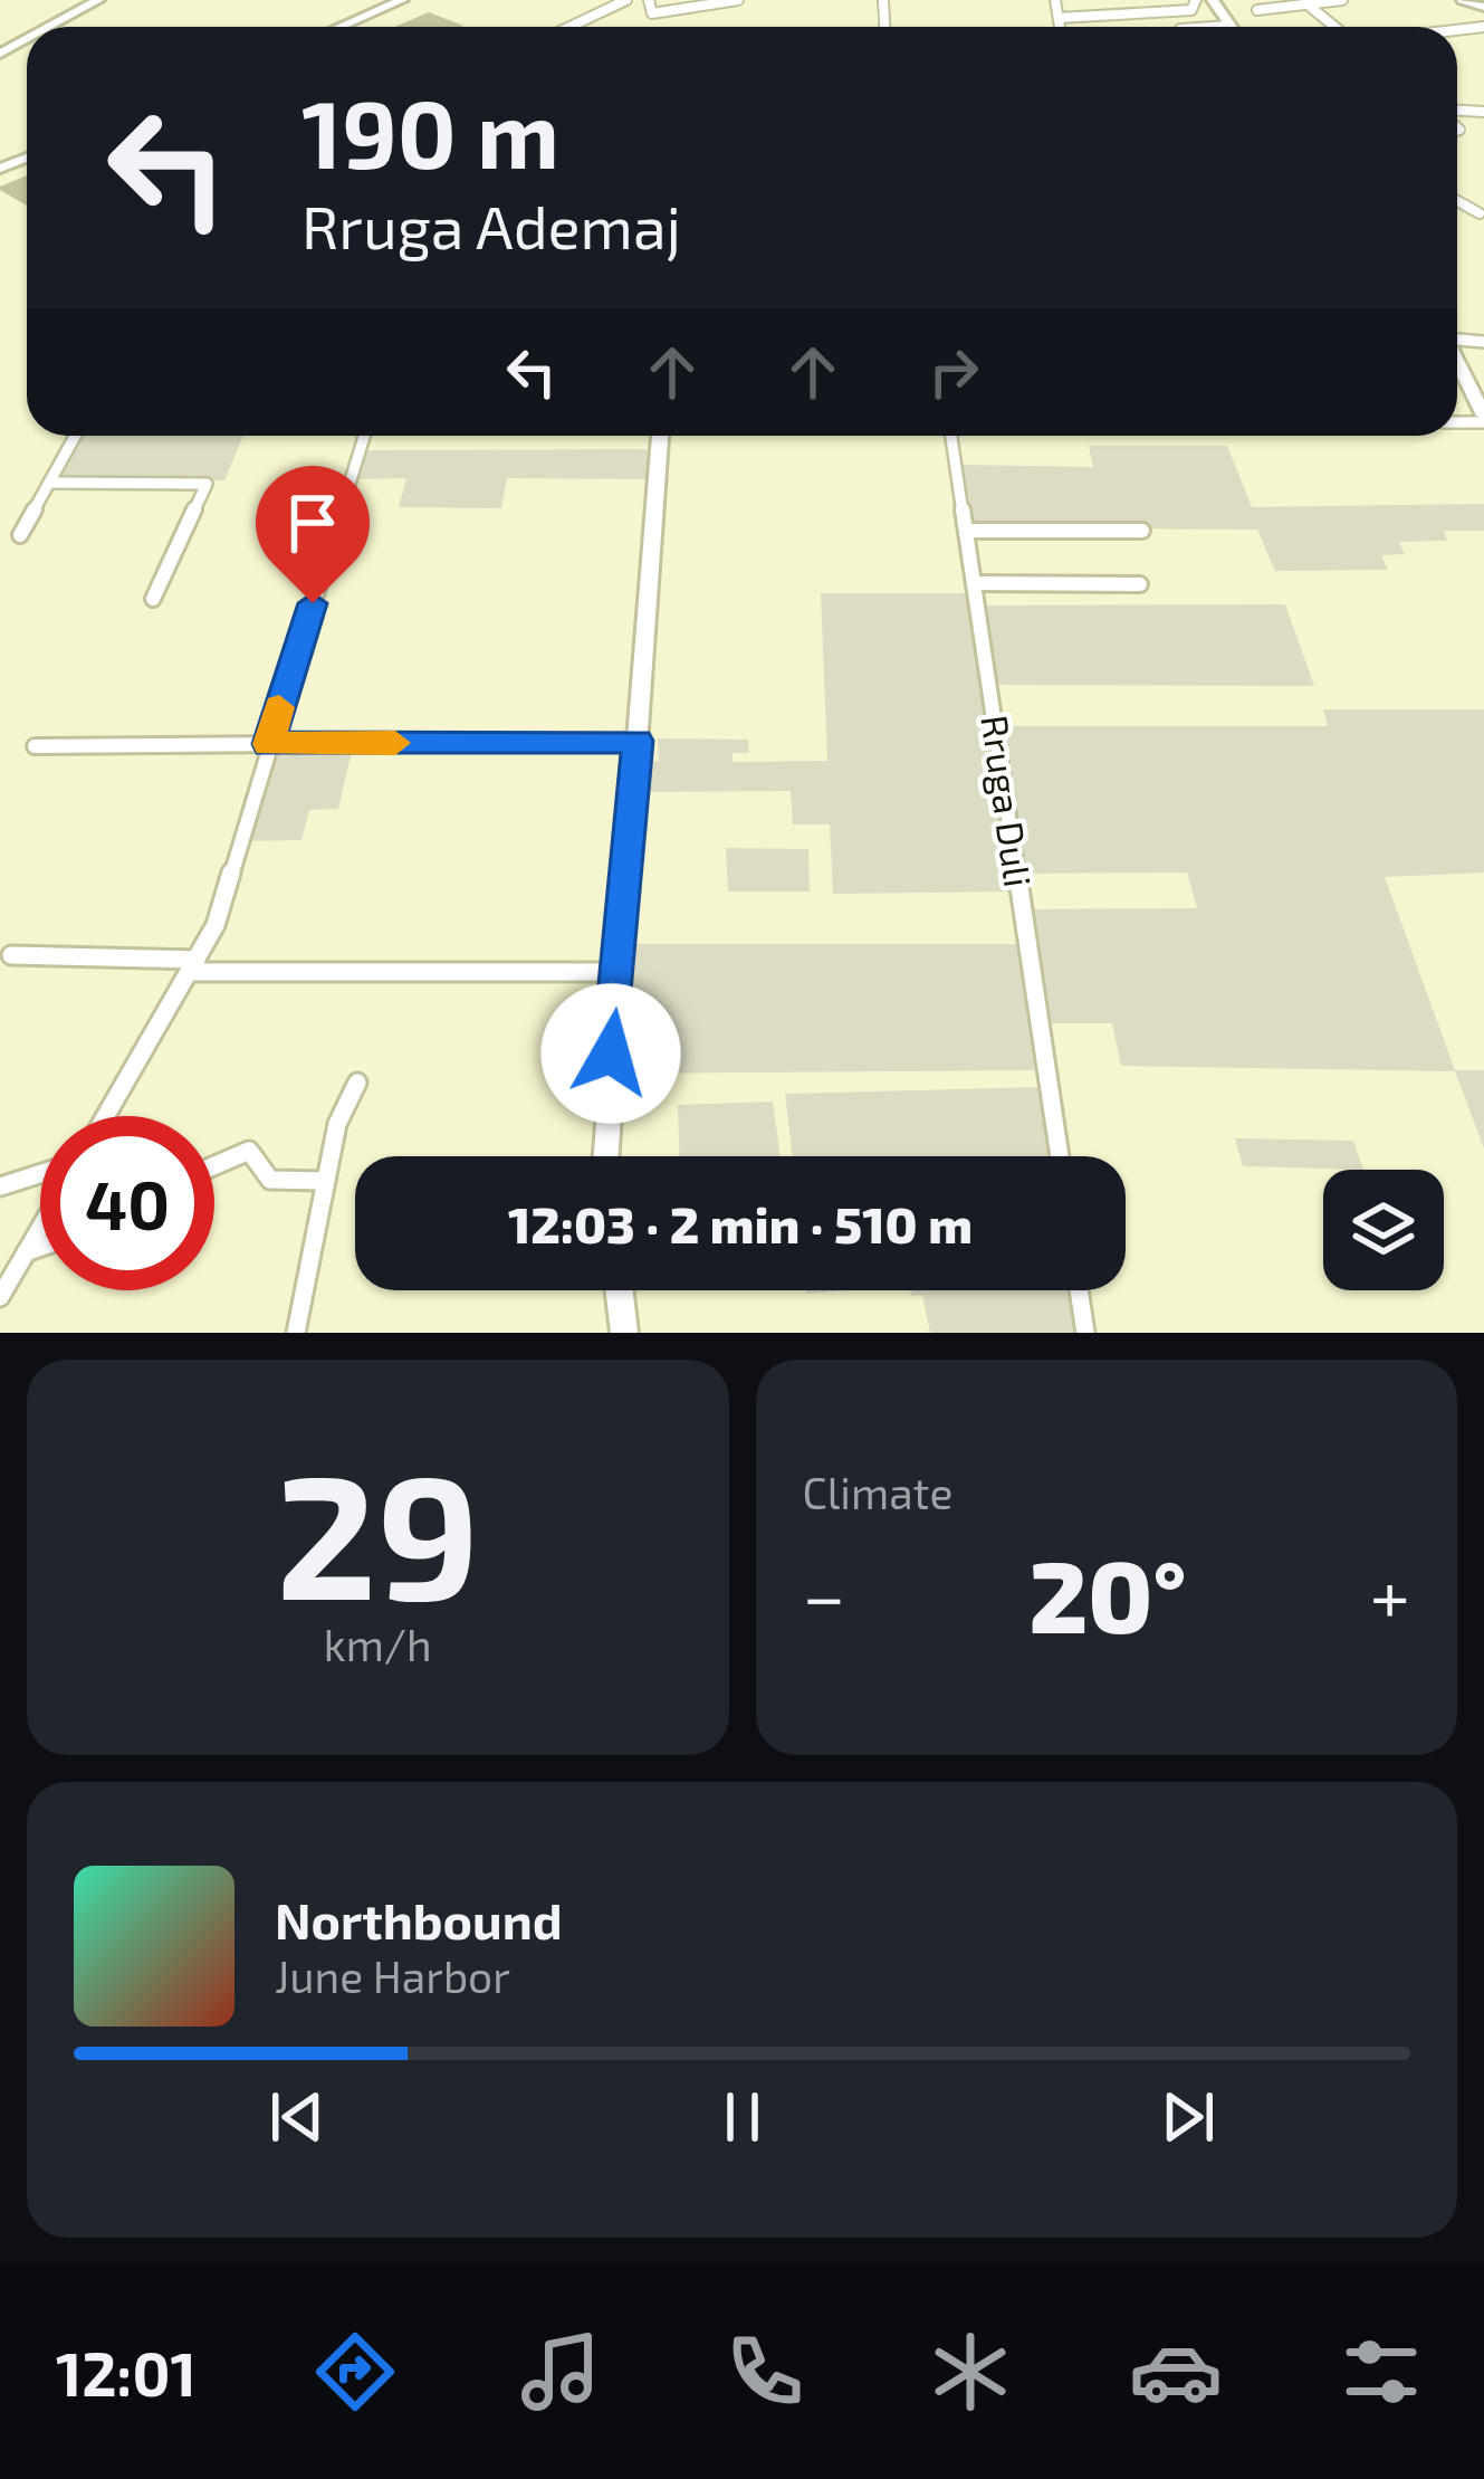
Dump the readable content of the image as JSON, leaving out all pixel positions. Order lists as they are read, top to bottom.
{
  "streets": {
    "street": ["Rruga Duli"]
  },
  "page": {
    "turn": ["190 m", "Rruga Ademaj"],
    "limit": "40",
    "trip": "12:03 · 2 min · 510 m",
    "tile": [
      ["29", "km/h"],
      "Climate"
    ],
    "heat": ["−", "20°", "+"],
    "song": ["Northbound", "June Harbor"],
    "tabs": "12:01"
  }
}
